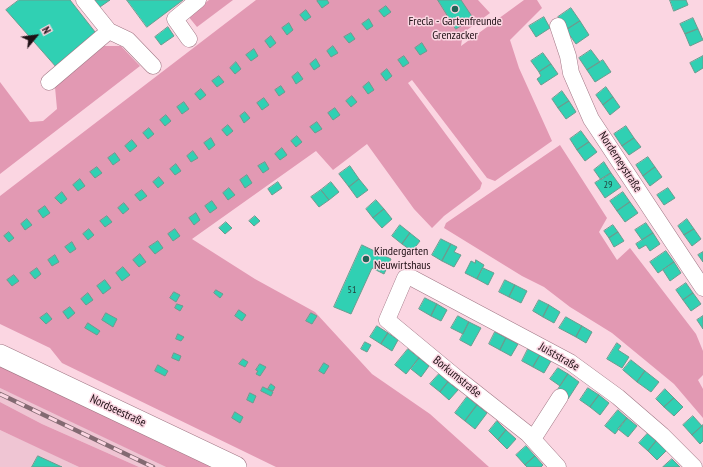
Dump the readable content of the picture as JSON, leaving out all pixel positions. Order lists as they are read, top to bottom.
{
  "streets": {
    "main road": ["Nordseestraße"],
    "street": ["Norderneystraße", "Juiststraße", "Borkumstraße"]
  },
  "crossings": [
    ["Juiststraße", "Borkumstraße"]
  ],
  "places": ["Frecla - Gartenfreunde Grenzacker", "Kindergarten Neuwirtshaus"],
  "house_numbers": ["29", "51"],
  "north": "top right"
}
